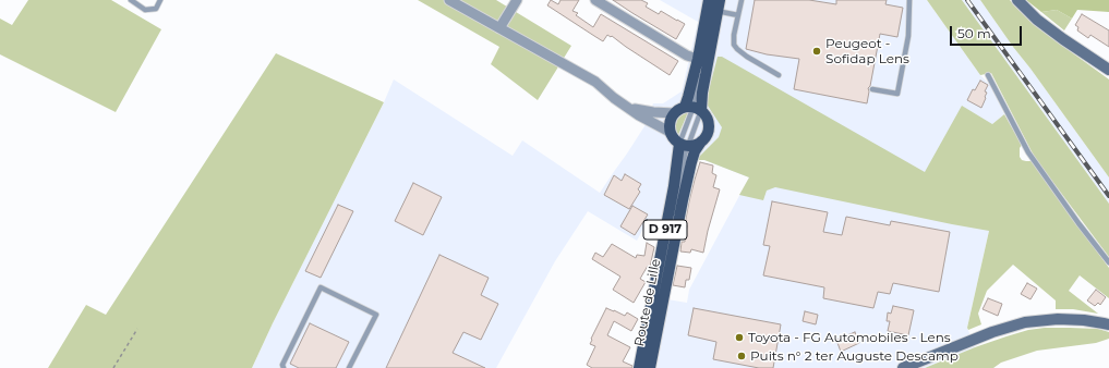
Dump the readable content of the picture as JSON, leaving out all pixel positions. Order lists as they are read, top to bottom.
{
  "streets": {
    "main road": ["D 917", "Route de Lille"]
  },
  "places": ["Peugeot - Sofidap Lens", "Toyota - FG Automobiles - Lens", "Puits n° 2 ter Auguste Descamp"],
  "scale_bar": "50 m"
}
